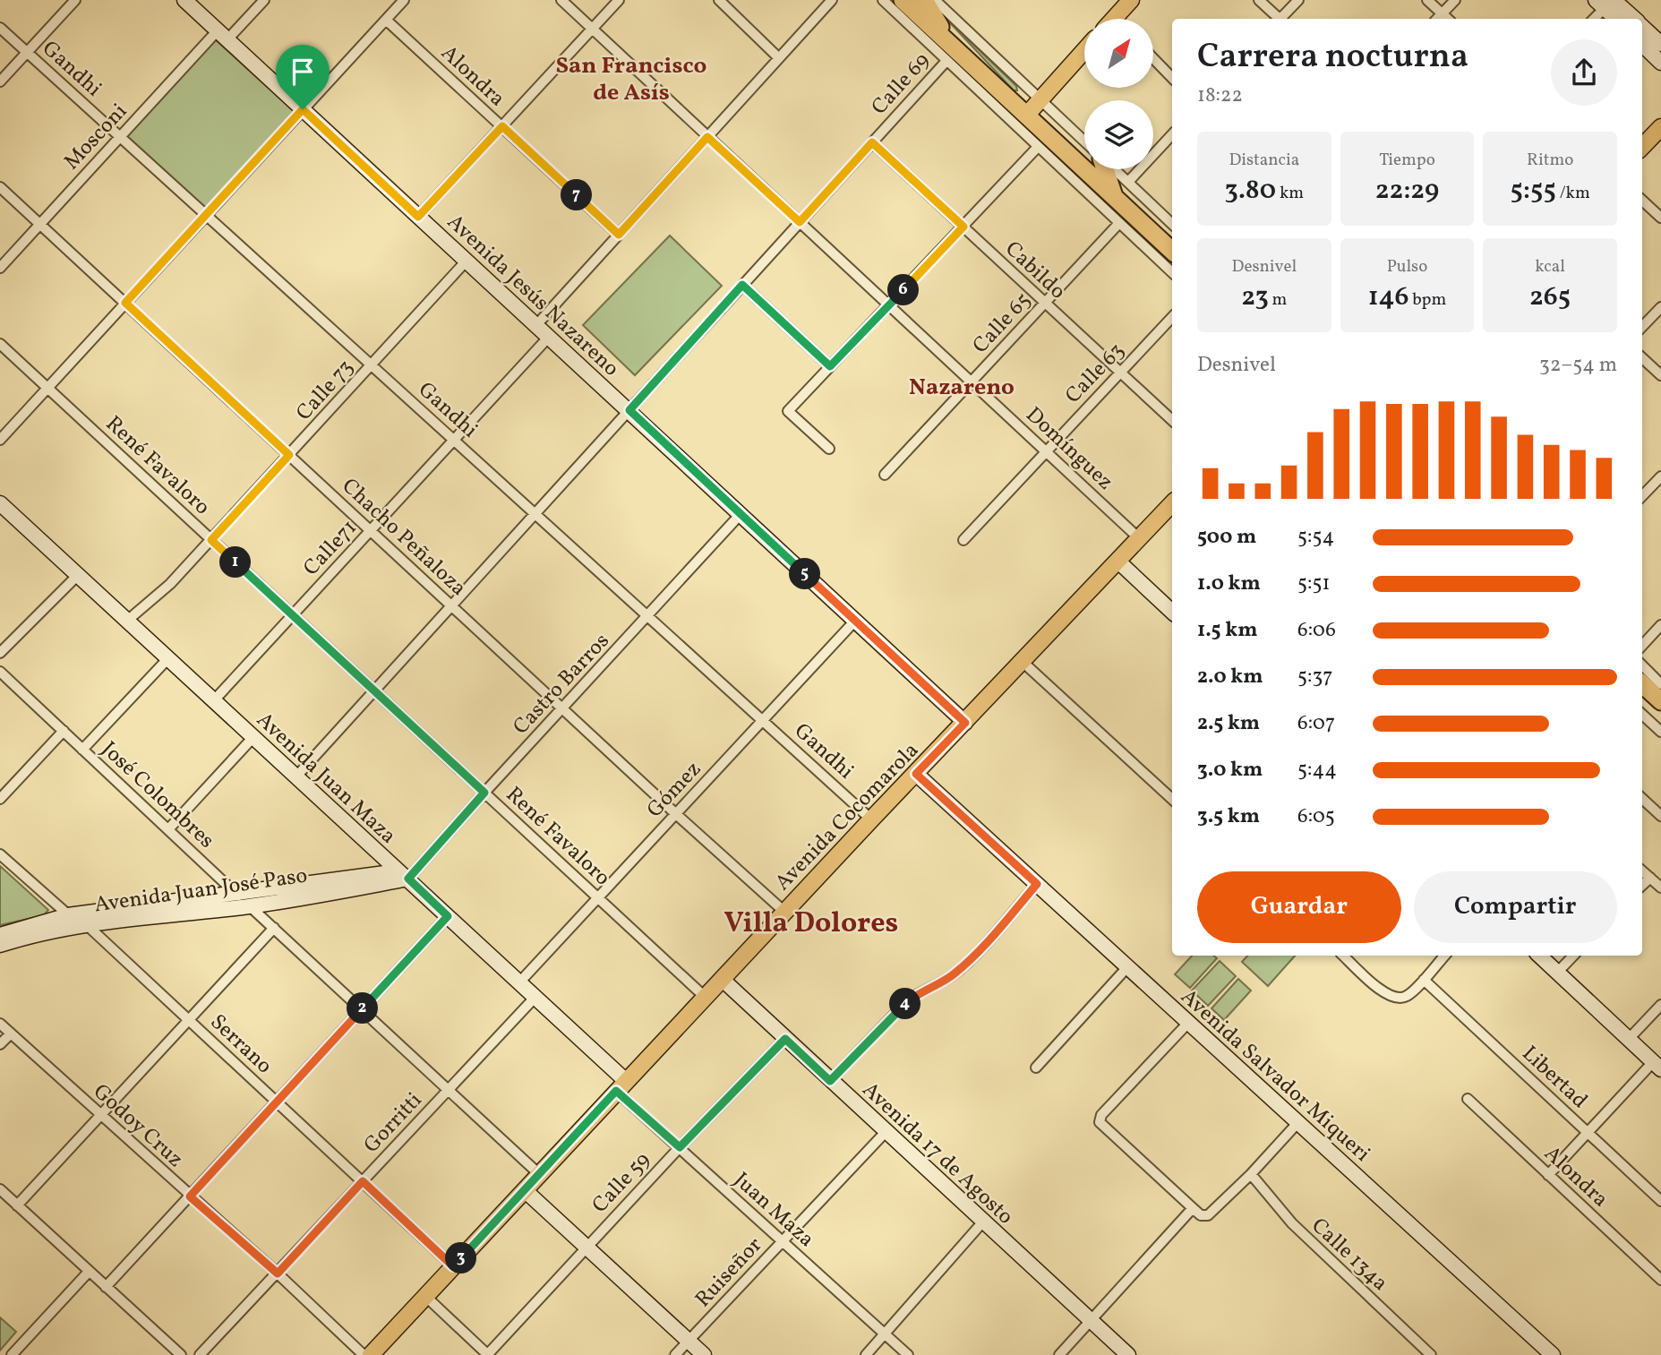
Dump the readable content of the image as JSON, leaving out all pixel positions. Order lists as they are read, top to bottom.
{
  "streets": {
    "main road": [
      "Avenida Jesús Nazareno",
      "Avenida Juan Maza",
      "Avenida Cocomarola",
      "Avenida Juan José Paso",
      "Avenida Salvador Miqueri",
      "Avenida 17 de Agosto"
    ],
    "street": [
      "Gandhi",
      "Alondra",
      "Calle 69",
      "Mosconi",
      "Cabildo",
      "Calle 65",
      "Calle 63",
      "Calle 73",
      "Domínguez",
      "René Favaloro",
      "Chacho Peñaloza",
      "Calle71",
      "Castro Barros",
      "Gómez",
      "José Colombres",
      "Serrano",
      "Libertad",
      "Gorritti",
      "Godoy Cruz",
      "Calle 59",
      "Juan Maza",
      "Calle 134a",
      "Ruiseñor"
    ]
  },
  "crossings": [
    ["Gandhi", "Calle 69"],
    ["Gandhi", "Mosconi"],
    ["Gandhi", "Calle 73"],
    ["Gandhi", "Calle71"],
    ["Gandhi", "Castro Barros"],
    ["Gandhi", "Gómez"],
    ["Gandhi", "Avenida Cocomarola"],
    ["Calle 69", "Cabildo"],
    ["Calle 69", "Avenida Jesús Nazareno"],
    ["Calle 69", "Domínguez"],
    ["Calle 69", "René Favaloro"],
    ["Calle 69", "Chacho Peñaloza"],
    ["Calle 69", "Avenida Juan Maza"],
    ["Mosconi", "Avenida Jesús Nazareno"],
    ["Mosconi", "Chacho Peñaloza"],
    ["Cabildo", "Calle 65"],
    ["Cabildo", "Calle 63"],
    ["Avenida Jesús Nazareno", "Calle 73"],
    ["Avenida Jesús Nazareno", "Calle71"],
    ["Avenida Jesús Nazareno", "Castro Barros"],
    ["Avenida Jesús Nazareno", "Gómez"],
    ["Avenida Jesús Nazareno", "Avenida Cocomarola"],
    ["Calle 65", "Domínguez"],
    ["Calle 63", "Domínguez"],
    ["Calle 73", "René Favaloro"],
    ["Calle 73", "Chacho Peñaloza"],
    ["Calle 73", "Avenida Juan Maza"],
    ["Domínguez", "Avenida Cocomarola"],
    ["René Favaloro", "Calle71"],
    ["René Favaloro", "Castro Barros"],
    ["René Favaloro", "Gómez"],
    ["René Favaloro", "Avenida Cocomarola"],
    ["Chacho Peñaloza", "Calle71"],
    ["Chacho Peñaloza", "Castro Barros"],
    ["Chacho Peñaloza", "Gómez"],
    ["Chacho Peñaloza", "Avenida Cocomarola"],
    ["Calle71", "Avenida Juan Maza"],
    ["Castro Barros", "Avenida Juan Maza"],
    ["Castro Barros", "Avenida Juan José Paso"],
    ["Avenida Juan Maza", "Gómez"],
    ["Avenida Juan Maza", "Avenida Cocomarola"],
    ["Avenida Juan Maza", "Avenida Juan José Paso"],
    ["Avenida Juan Maza", "Gorritti"],
    ["Avenida Juan Maza", "Juan Maza"],
    ["José Colombres", "Avenida Cocomarola"],
    ["José Colombres", "Avenida Juan José Paso"],
    ["José Colombres", "Gorritti"],
    ["Avenida Cocomarola", "Serrano"],
    ["Avenida Cocomarola", "Avenida Salvador Miqueri"],
    ["Avenida Cocomarola", "Avenida 17 de Agosto"],
    ["Avenida Cocomarola", "Juan Maza"],
    ["Avenida Juan José Paso", "Serrano"],
    ["Serrano", "Gorritti"],
    ["Gorritti", "Godoy Cruz"],
    ["Avenida 17 de Agosto", "Calle 59"],
    ["Avenida 17 de Agosto", "Ruiseñor"],
    ["Calle 59", "Juan Maza"],
    ["Juan Maza", "Ruiseñor"]
  ],
  "districts": ["San Francisco de Asís", "Nazareno", "Villa Dolores"],
  "north": "top right",
  "page": {
    "heading": ["Carrera nocturna", "18:22"],
    "stats": [
      ["Distancia", "3.80 km"],
      ["Tiempo", "22:29"],
      ["Ritmo", "5:55 /km"],
      ["Desnivel", "23 m"],
      ["Pulso", "146 bpm"],
      ["kcal", "265"]
    ],
    "pins": [
      "7",
      "6",
      "1",
      "5",
      "4",
      "2",
      "3"
    ],
    "chart": ["Desnivel", "32–54 m"],
    "list": [
      {
        "name": "500 m",
        "note": "5:54"
      },
      {
        "name": "1.0 km",
        "note": "5:51"
      },
      {
        "name": "1.5 km",
        "note": "6:06"
      },
      {
        "name": "2.0 km",
        "note": "5:37"
      },
      {
        "name": "2.5 km",
        "note": "6:07"
      },
      {
        "name": "3.0 km",
        "note": "5:44"
      },
      {
        "name": "3.5 km",
        "note": "6:05"
      }
    ],
    "buttons": ["Guardar", "Compartir"]
  }
}
